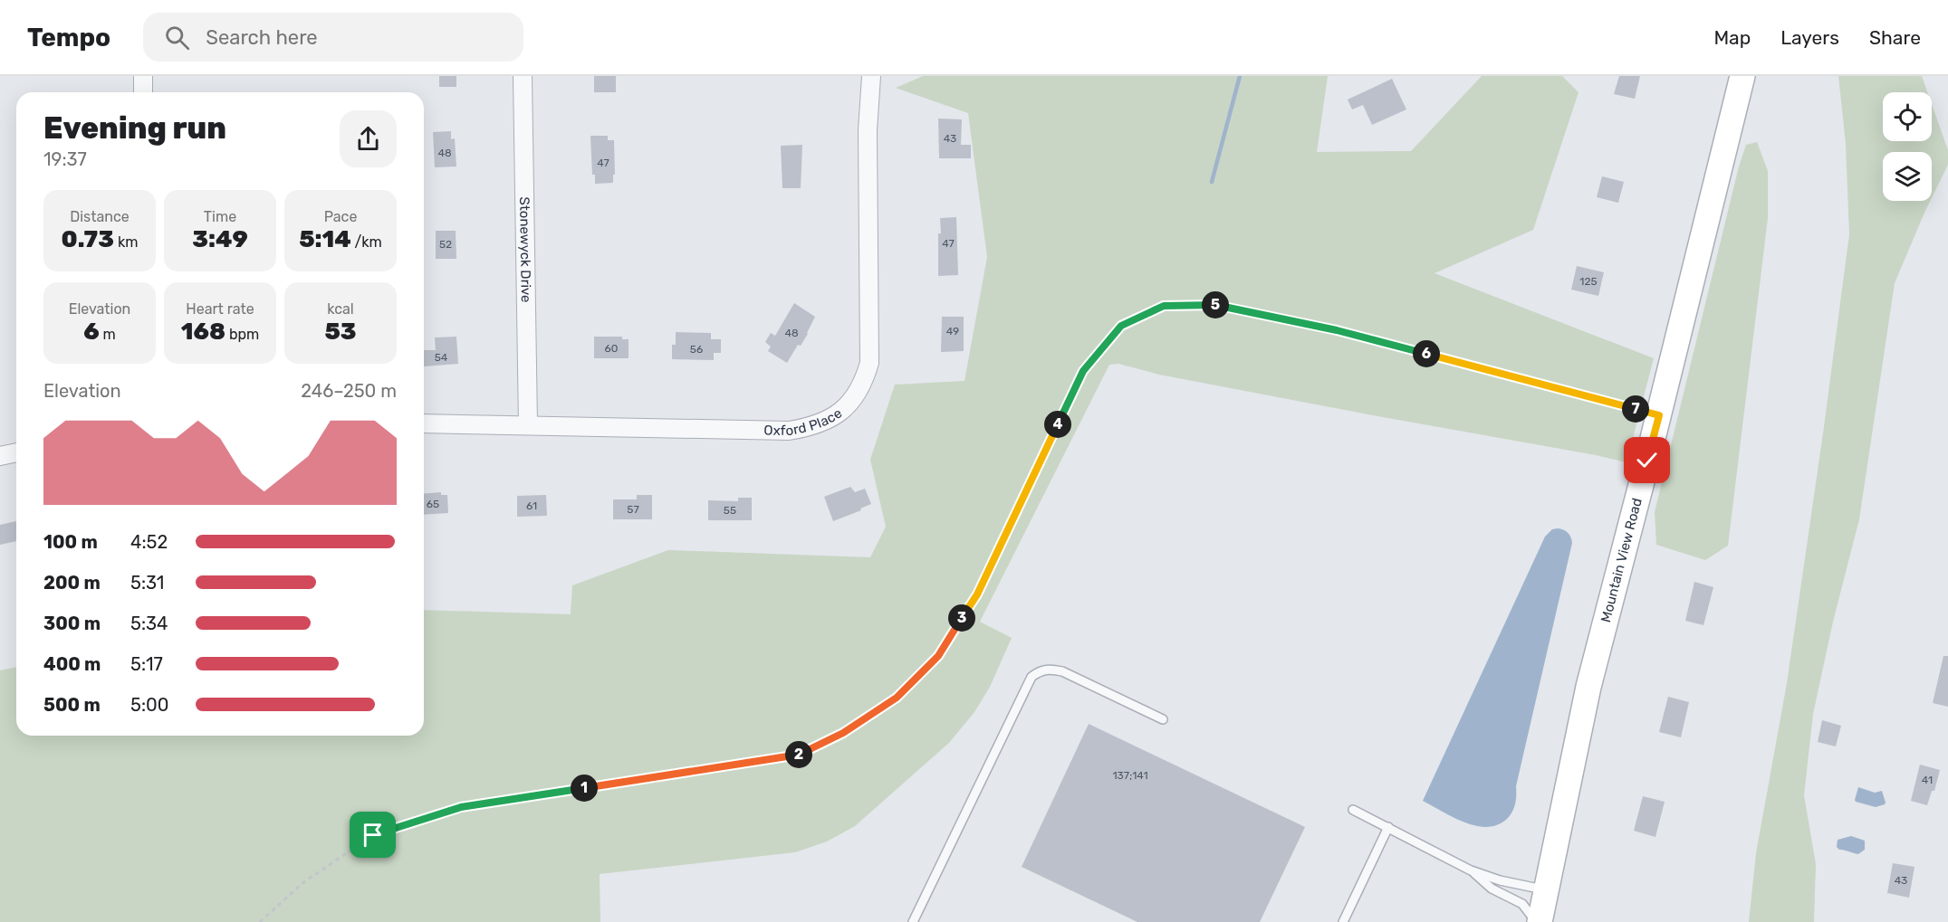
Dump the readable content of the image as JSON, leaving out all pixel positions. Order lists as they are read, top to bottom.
{
  "streets": {
    "street": ["Stonewyck Drive", "Oxford Place", "Mountain View Road"]
  },
  "crossings": [
    ["Stonewyck Drive", "Oxford Place"]
  ],
  "house_numbers": [
    "43",
    "48",
    "47",
    "47",
    "52",
    "125",
    "49",
    "48",
    "60",
    "56",
    "54",
    "65",
    "61",
    "57",
    "55",
    "137;141",
    "41",
    "43"
  ],
  "page": {
    "header": "Tempo",
    "search": "Search here",
    "nav": ["Map", "Layers", "Share"],
    "heading": ["Evening run", "19:37"],
    "stats": [
      ["Distance", "0.73 km"],
      ["Time", "3:49"],
      ["Pace", "5:14 /km"],
      ["Elevation", "6 m"],
      ["Heart rate", "168 bpm"],
      ["kcal", "53"]
    ],
    "pins": [
      "5",
      "6",
      "7",
      "4",
      "3",
      "2",
      "1"
    ],
    "chart": ["Elevation", "246–250 m"],
    "list": [
      {
        "name": "100 m",
        "note": "4:52"
      },
      {
        "name": "200 m",
        "note": "5:31"
      },
      {
        "name": "300 m",
        "note": "5:34"
      },
      {
        "name": "400 m",
        "note": "5:17"
      },
      {
        "name": "500 m",
        "note": "5:00"
      }
    ]
  }
}
